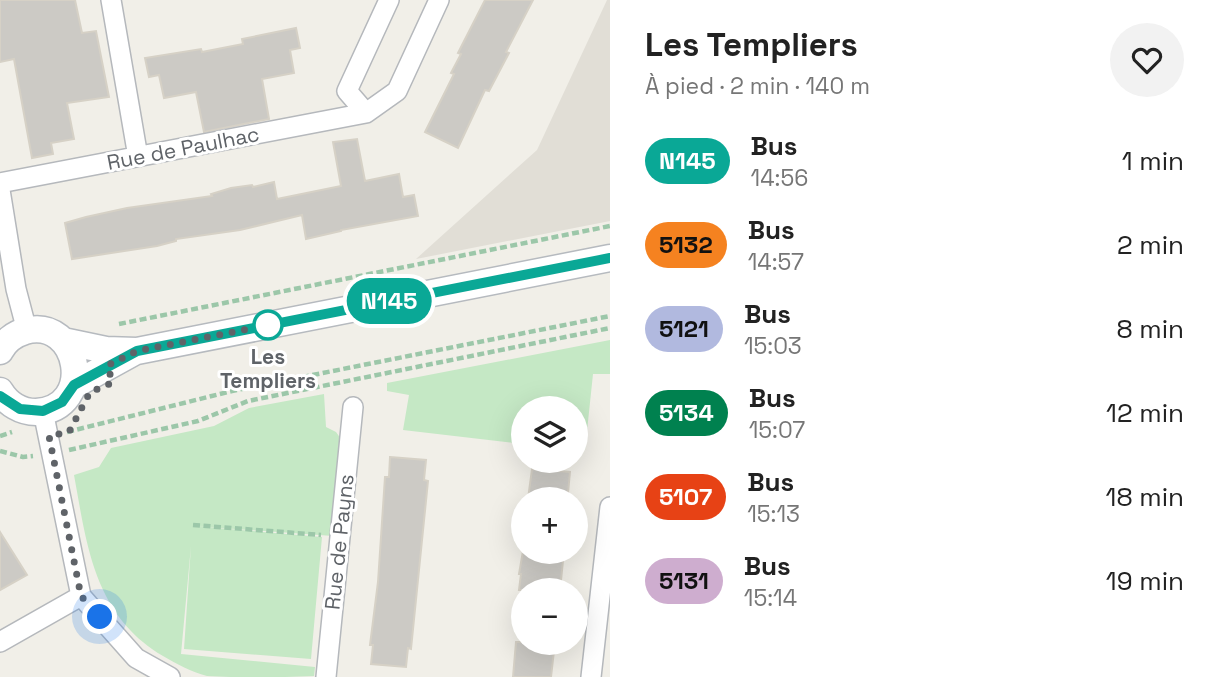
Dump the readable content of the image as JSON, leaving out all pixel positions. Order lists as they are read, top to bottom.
{
  "streets": {
    "street": ["Rue de Paulhac", "Rue de Payns"]
  },
  "places": ["Les Templiers"],
  "lines": ["bus line N145"],
  "page": {
    "on_map": "N145",
    "heading": ["Les Templiers", "À pied · 2 min · 140 m"],
    "list": [
      {
        "mark": "N145",
        "name": "Bus",
        "note": "14:56",
        "value": "1 min"
      },
      {
        "mark": "5132",
        "name": "Bus",
        "note": "14:57",
        "value": "2 min"
      },
      {
        "mark": "5121",
        "name": "Bus",
        "note": "15:03",
        "value": "8 min"
      },
      {
        "mark": "5134",
        "name": "Bus",
        "note": "15:07",
        "value": "12 min"
      },
      {
        "mark": "5107",
        "name": "Bus",
        "note": "15:13",
        "value": "18 min"
      },
      {
        "mark": "5131",
        "name": "Bus",
        "note": "15:14",
        "value": "19 min"
      }
    ],
    "map_buttons": ["+", "−"]
  }
}
